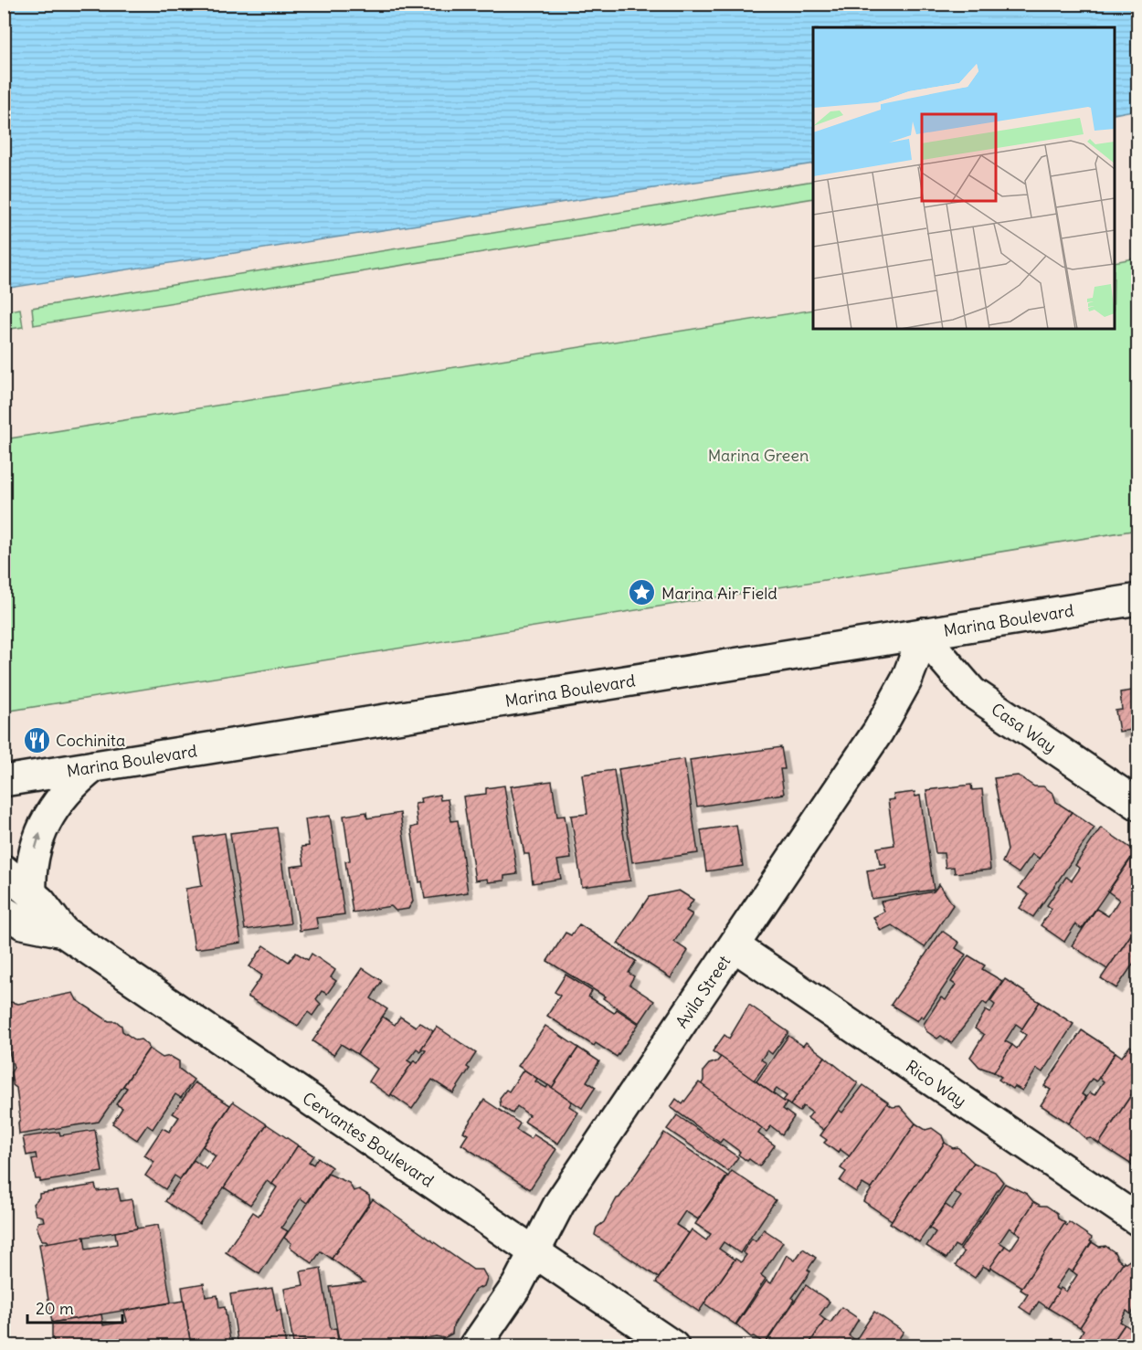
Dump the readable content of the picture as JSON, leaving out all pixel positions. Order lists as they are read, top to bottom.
{
  "streets": {
    "street": [
      "Marina Boulevard",
      "Casa Way",
      "Avila Street",
      "Rico Way",
      "Cervantes Boulevard"
    ]
  },
  "crossings": [
    ["Marina Boulevard", "Casa Way"],
    ["Marina Boulevard", "Avila Street"],
    ["Casa Way", "Avila Street"],
    ["Avila Street", "Rico Way"],
    ["Avila Street", "Cervantes Boulevard"]
  ],
  "parks": ["Marina Green"],
  "places": {
    "place": ["Marina Air Field"],
    "restaurant": ["Cochinita"]
  },
  "scale_bar": "20 m"
}
